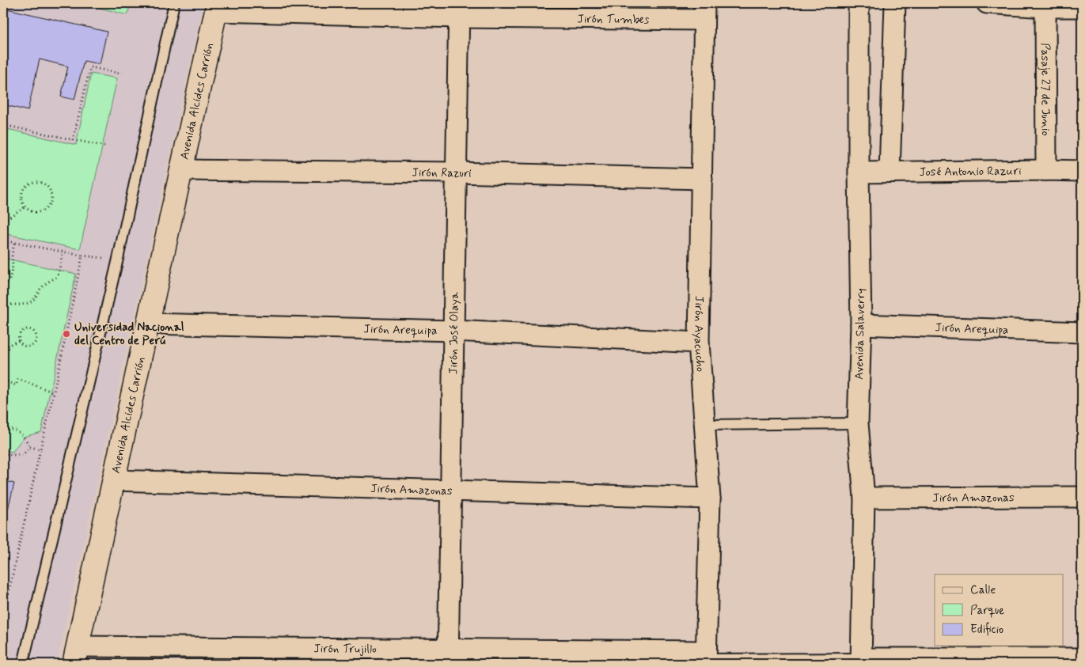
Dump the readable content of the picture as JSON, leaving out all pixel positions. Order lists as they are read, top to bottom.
{
  "streets": {
    "street": [
      "Jirón Tumbes",
      "Pasaje 27 de Junio",
      "Avenida Alcides Carrión",
      "José Antonio Razuri",
      "Jirón Razuri",
      "Jirón Arequipa",
      "Jirón José Olaya",
      "Jirón Ayacucho",
      "Avenida Salaverry",
      "Jirón Amazonas",
      "Jirón Trujillo"
    ]
  },
  "crossings": [
    ["Jirón Tumbes", "Avenida Alcides Carrión"],
    ["Jirón Tumbes", "Jirón José Olaya"],
    ["Jirón Tumbes", "Jirón Ayacucho"],
    ["Pasaje 27 de Junio", "José Antonio Razuri"],
    ["Avenida Alcides Carrión", "Jirón Razuri"],
    ["Avenida Alcides Carrión", "Jirón Arequipa"],
    ["Avenida Alcides Carrión", "Jirón Amazonas"],
    ["Avenida Alcides Carrión", "Jirón Trujillo"],
    ["José Antonio Razuri", "Avenida Salaverry"],
    ["Jirón Razuri", "Jirón José Olaya"],
    ["Jirón Razuri", "Jirón Ayacucho"],
    ["Jirón Arequipa", "Jirón José Olaya"],
    ["Jirón Arequipa", "Jirón Ayacucho"],
    ["Jirón Arequipa", "Avenida Salaverry"],
    ["Jirón José Olaya", "Jirón Amazonas"],
    ["Jirón José Olaya", "Jirón Trujillo"],
    ["Jirón Ayacucho", "Jirón Amazonas"],
    ["Jirón Ayacucho", "Jirón Trujillo"],
    ["Avenida Salaverry", "Jirón Amazonas"],
    ["Avenida Salaverry", "Jirón Trujillo"]
  ],
  "places": ["Universidad Nacional del Centro de Perú"],
  "legend": ["Calle", "Parque", "Edificio"]
}
